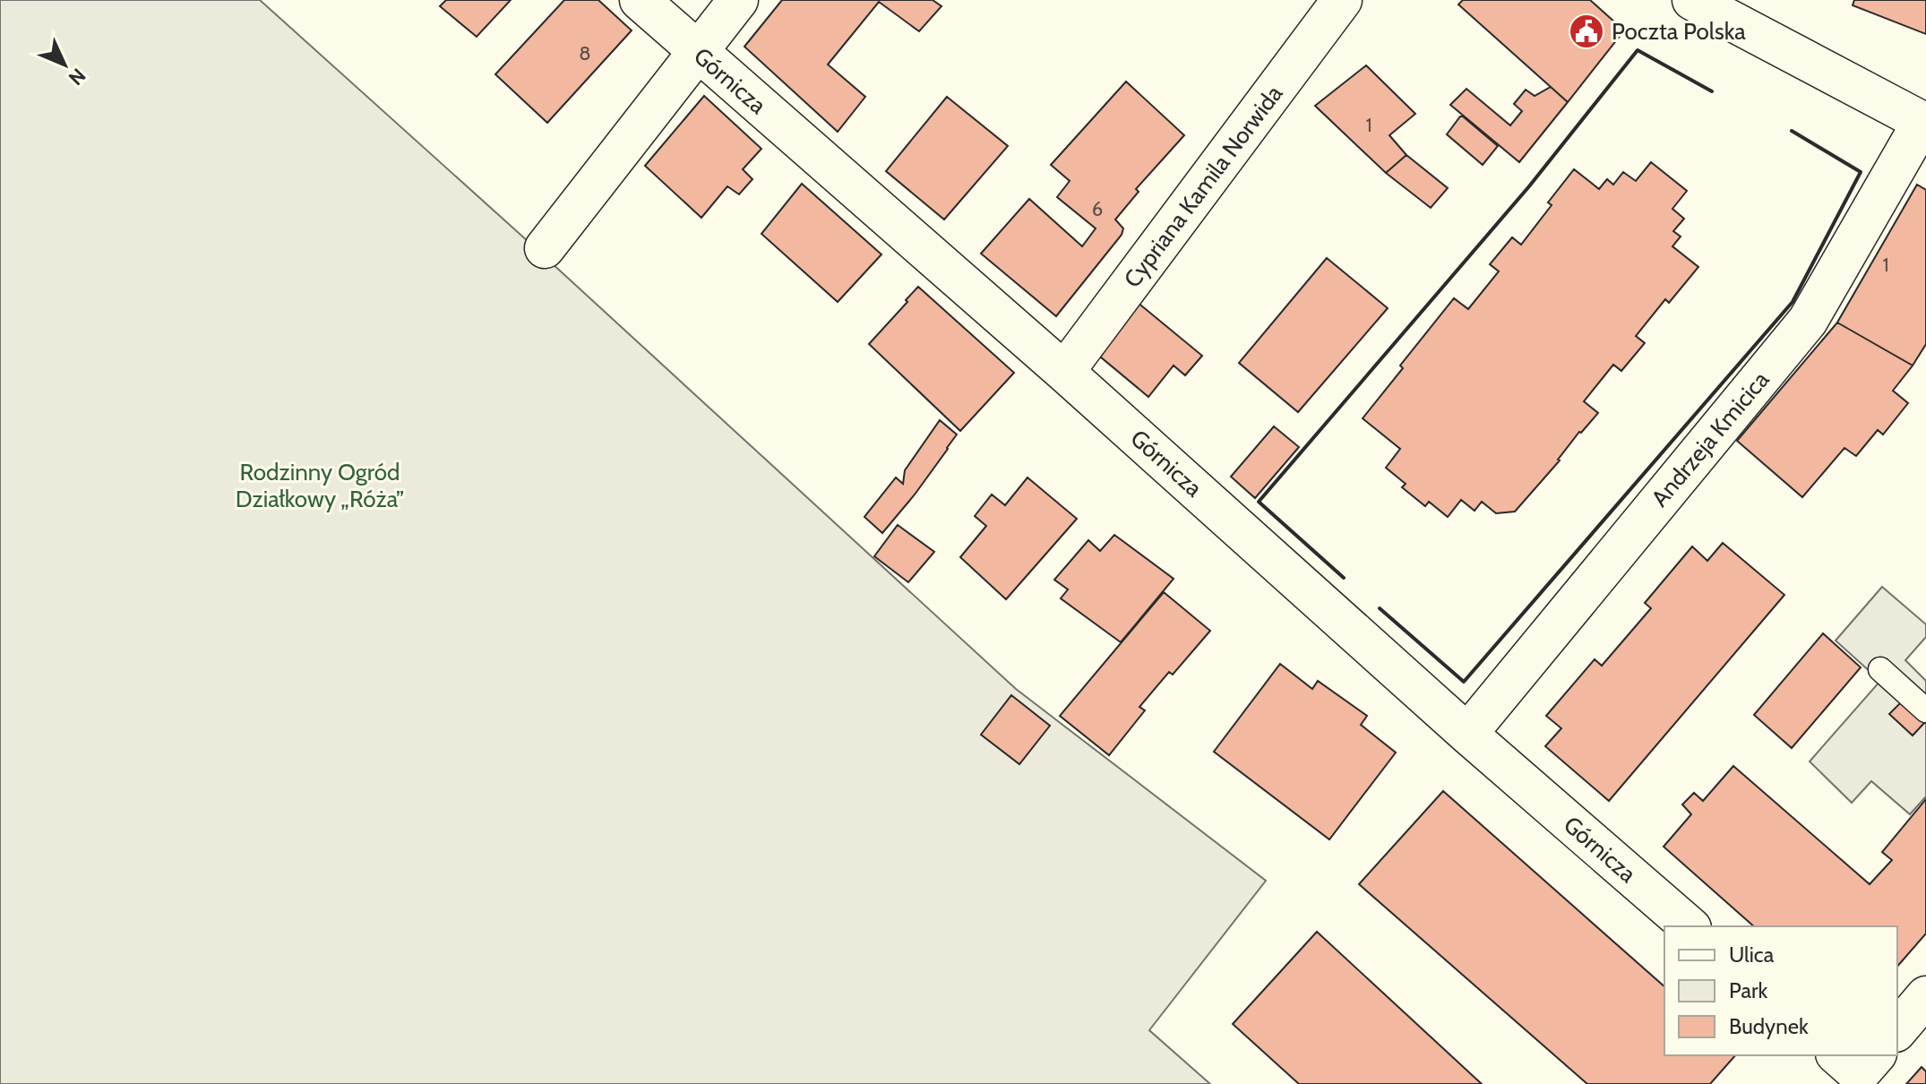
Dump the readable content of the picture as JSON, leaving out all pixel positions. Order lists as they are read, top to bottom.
{
  "streets": {
    "street": ["Górnicza", "Cypriana Kamila Norwida", "Andrzeja Kmicica"]
  },
  "crossings": [
    ["Górnicza", "Cypriana Kamila Norwida"],
    ["Górnicza", "Andrzeja Kmicica"]
  ],
  "parks": ["Rodzinny Ogród Działkowy „Róża”"],
  "places": {
    "public building": ["Poczta Polska"]
  },
  "house_numbers": [
    "8",
    "1",
    "6",
    "1"
  ],
  "legend": ["Ulica", "Park", "Budynek"],
  "north": "bottom right"
}
